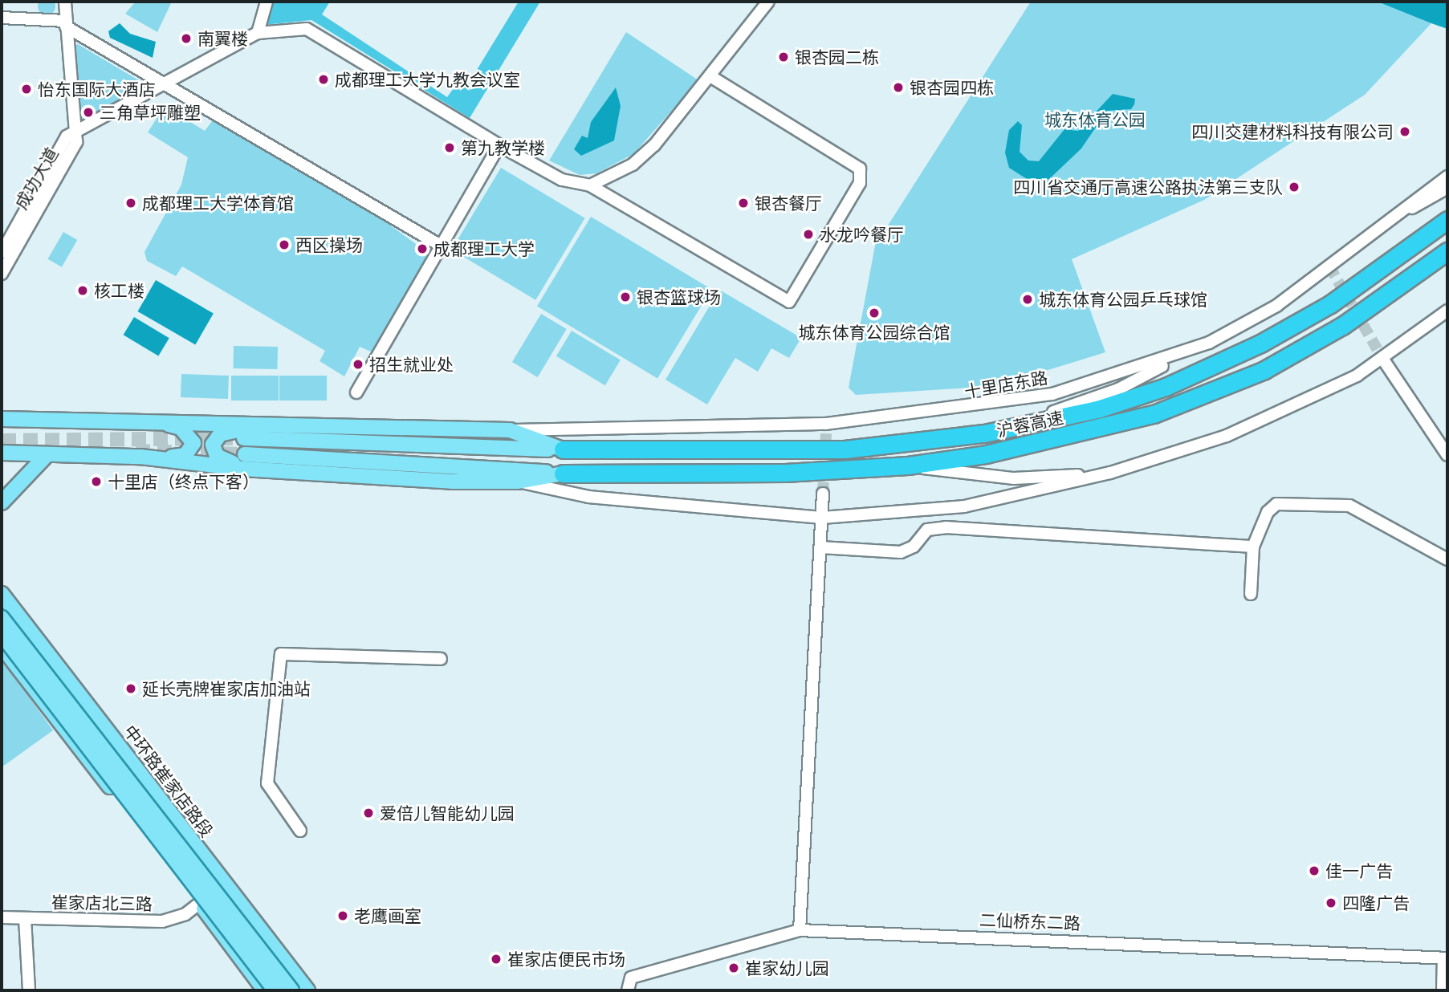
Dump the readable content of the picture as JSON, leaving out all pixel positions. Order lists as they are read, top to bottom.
{
  "streets": {
    "highway": ["沪蓉高速"],
    "main road": ["中环路崔家店路段"],
    "street": [
      "成功大道",
      "十里店东路",
      "崔家店北三路",
      "二仙桥东二路"
    ]
  },
  "crossings": [
    ["中环路崔家店路段", "崔家店北三路"]
  ],
  "parks": ["城东体育公园"],
  "places": [
    "南翼楼",
    "银杏园二栋",
    "成都理工大学九教会议室",
    "银杏园四栋",
    "怡东国际大酒店",
    "三角草坪雕塑",
    "四川交建材料科技有限公司",
    "第九教学楼",
    "四川省交通厅高速公路执法第三支队",
    "成都理工大学体育馆",
    "银杏餐厅",
    "水龙吟餐厅",
    "西区操场",
    "成都理工大学",
    "核工楼",
    "银杏篮球场",
    "城东体育公园乒乓球馆",
    "城东体育公园综合馆",
    "招生就业处",
    "十里店（终点下客）",
    "延长壳牌崔家店加油站",
    "爱倍儿智能幼儿园",
    "佳一广告",
    "四隆广告",
    "老鹰画室",
    "崔家店便民市场",
    "崔家幼儿园"
  ]
}
